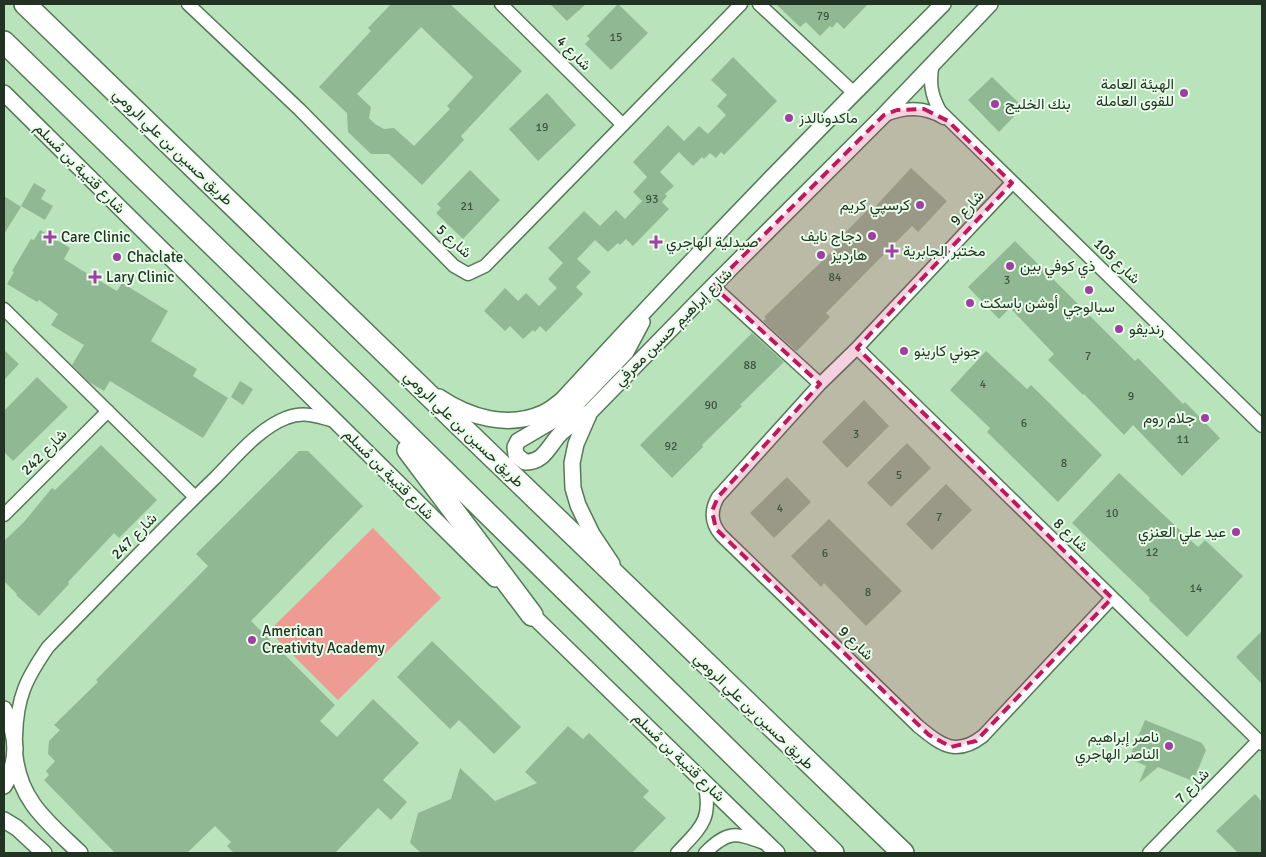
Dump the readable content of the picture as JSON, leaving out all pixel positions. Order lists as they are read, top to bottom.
{
  "streets": {
    "highway": ["طريق حسين بن علي الرومي"],
    "street": [
      "شارع 4",
      "شارع قتيبة بن مُسلم",
      "شارع 9",
      "شارع 5",
      "شارع 105",
      "شارع إبراهيم حسين معرفي",
      "شارع 242",
      "شارع 8",
      "شارع 247",
      "شارع 7"
    ]
  },
  "crossings": [
    ["شارع 4", "شارع 5"],
    ["طريق حسين بن علي الرومي", "شارع إبراهيم حسين معرفي"],
    ["شارع قتيبة بن مُسلم", "شارع 247"],
    ["شارع 9", "شارع 105"],
    ["شارع 9", "شارع 8"],
    ["شارع 105", "شارع إبراهيم حسين معرفي"],
    ["شارع 8", "شارع 7"]
  ],
  "places": {
    "other": [
      "الهيئة العامة للقوى العاملة",
      "بنك الخليج",
      "ماكدونالدز",
      "كرسپي كريم",
      "دجاج نايف",
      "هارديز",
      "Chaclate",
      "ذي كوفي بين",
      "سبالوجي",
      "أوشن باسكت",
      "رنديڤو",
      "جوني كارينو",
      "جلام روم",
      "عيد علي العنزي",
      "American Creativity Academy",
      "ناصر إبراهيم الناصر الهاجري"
    ],
    "health": [
      "Care Clinic",
      "صيدلية الهاجري",
      "مختبر الجابرية",
      "Lary Clinic"
    ]
  },
  "house_numbers": [
    "79",
    "15",
    "19",
    "93",
    "21",
    "84",
    "3",
    "7",
    "88",
    "4",
    "9",
    "90",
    "6",
    "3",
    "11",
    "92",
    "8",
    "5",
    "4",
    "10",
    "7",
    "12",
    "6",
    "14",
    "8"
  ]
}
